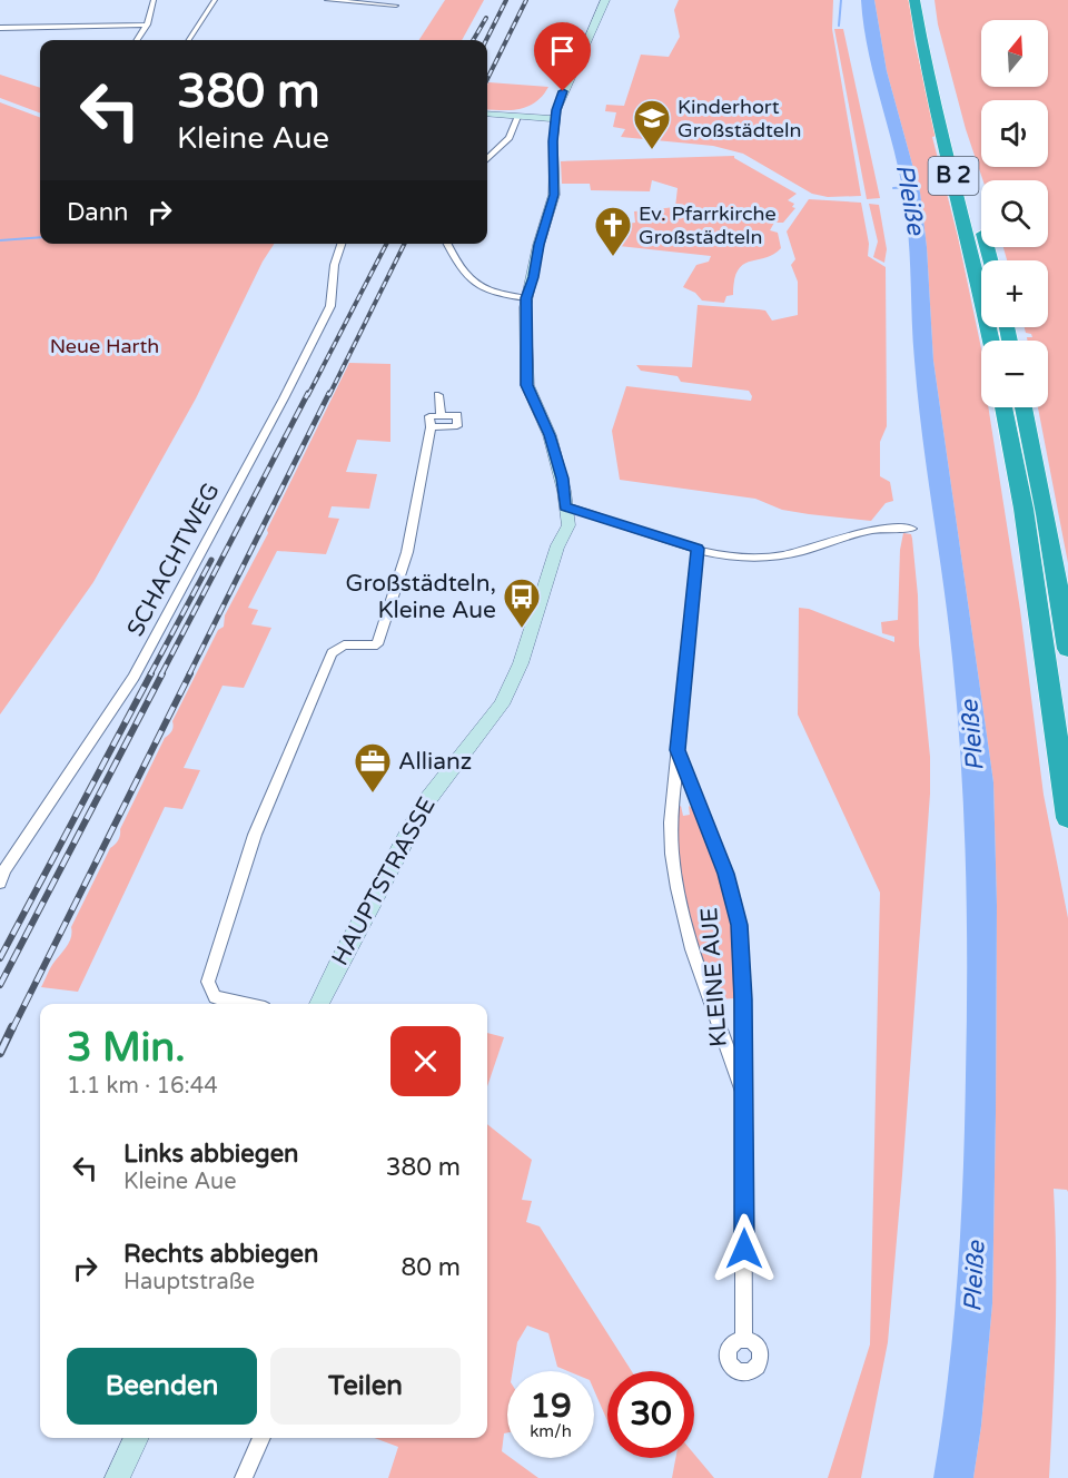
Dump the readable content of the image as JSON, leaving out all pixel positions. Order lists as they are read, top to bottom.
{
  "streets": {
    "highway": ["B 2"],
    "main road": ["HAUPTSTRASSE"],
    "street": ["SCHACHTWEG", "KLEINE AUE"]
  },
  "water": ["Pleiße"],
  "parks": ["Neue Harth"],
  "places": {
    "school or university": ["Kinderhort Großstädteln"],
    "church": ["Ev. Pfarrkirche Großstädteln"],
    "bus stop": ["Großstädteln, Kleine Aue"],
    "office": ["Allianz"]
  },
  "north": "top",
  "page": {
    "map_buttons": ["+", "−"],
    "turn": ["380 m", "Kleine Aue"],
    "then": "Dann",
    "heading": ["3 Min.", "1.1 km · 16:44"],
    "list": [
      {
        "name": "Links abbiegen",
        "note": "Kleine Aue",
        "value": "380 m"
      },
      {
        "name": "Rechts abbiegen",
        "note": "Hauptstraße",
        "value": "80 m"
      }
    ],
    "buttons": ["Beenden", "Teilen"],
    "speed": "19 km/h",
    "limit": "30"
  }
}
